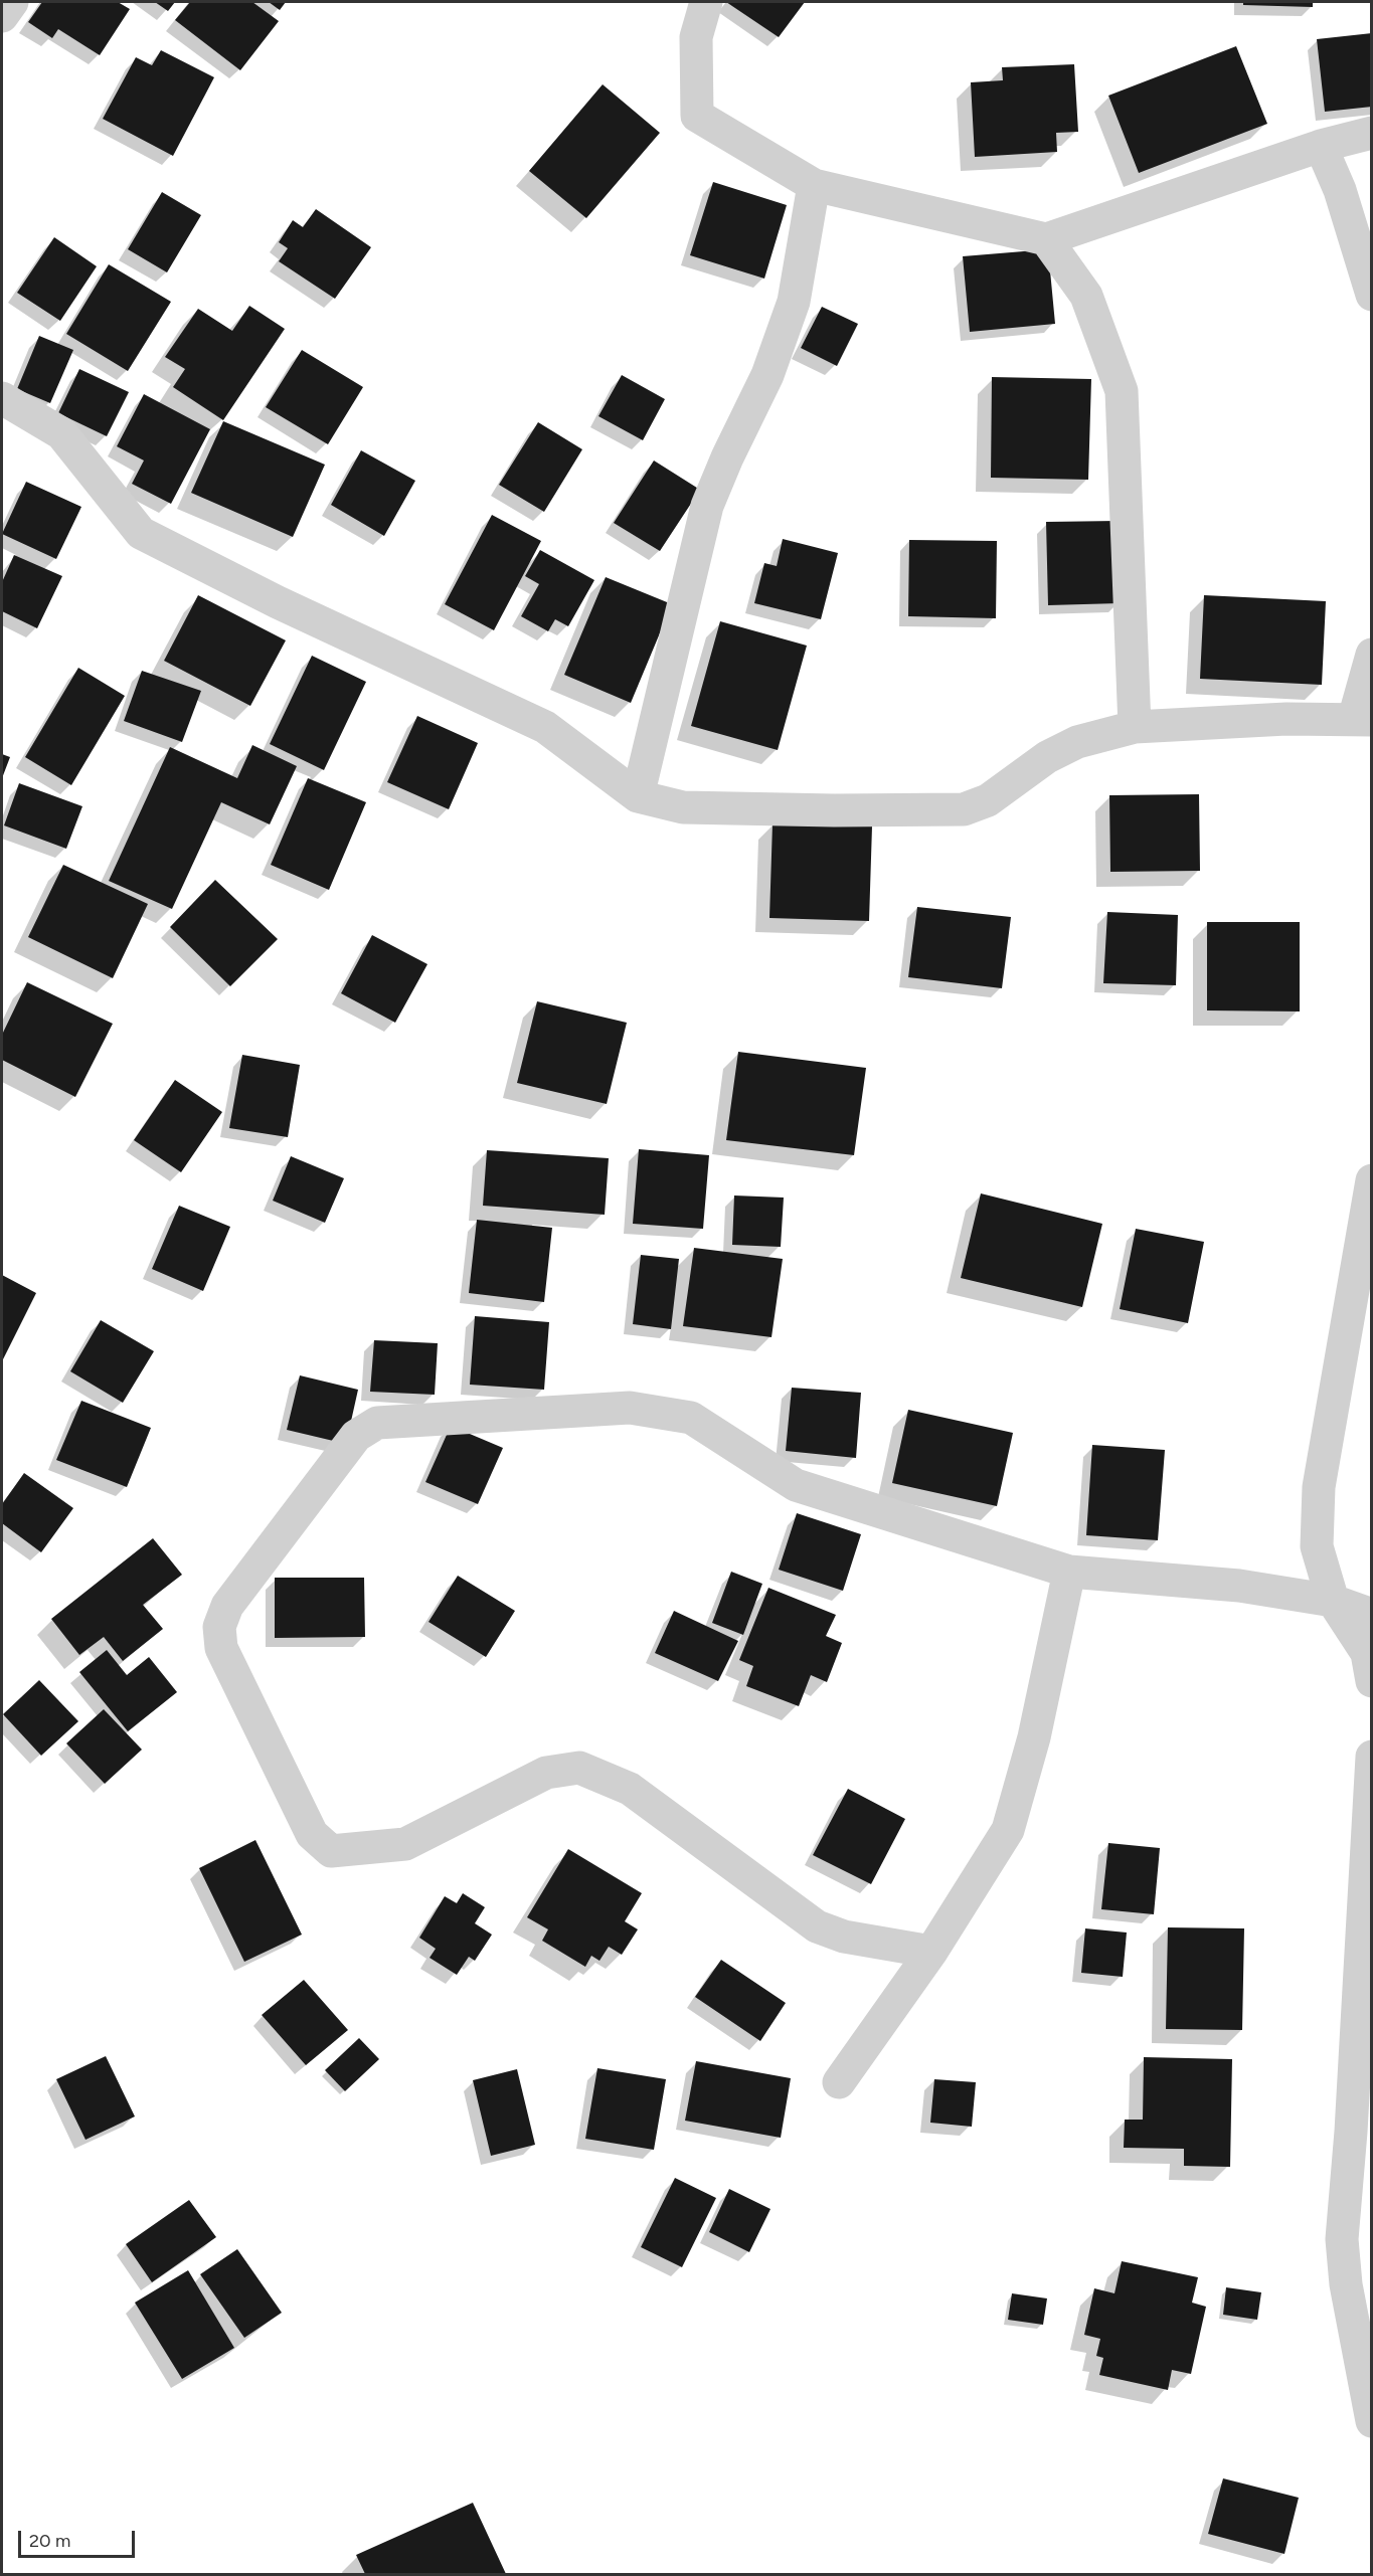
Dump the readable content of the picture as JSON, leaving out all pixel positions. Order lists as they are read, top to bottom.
{
  "scale_bar": "20 m"
}
